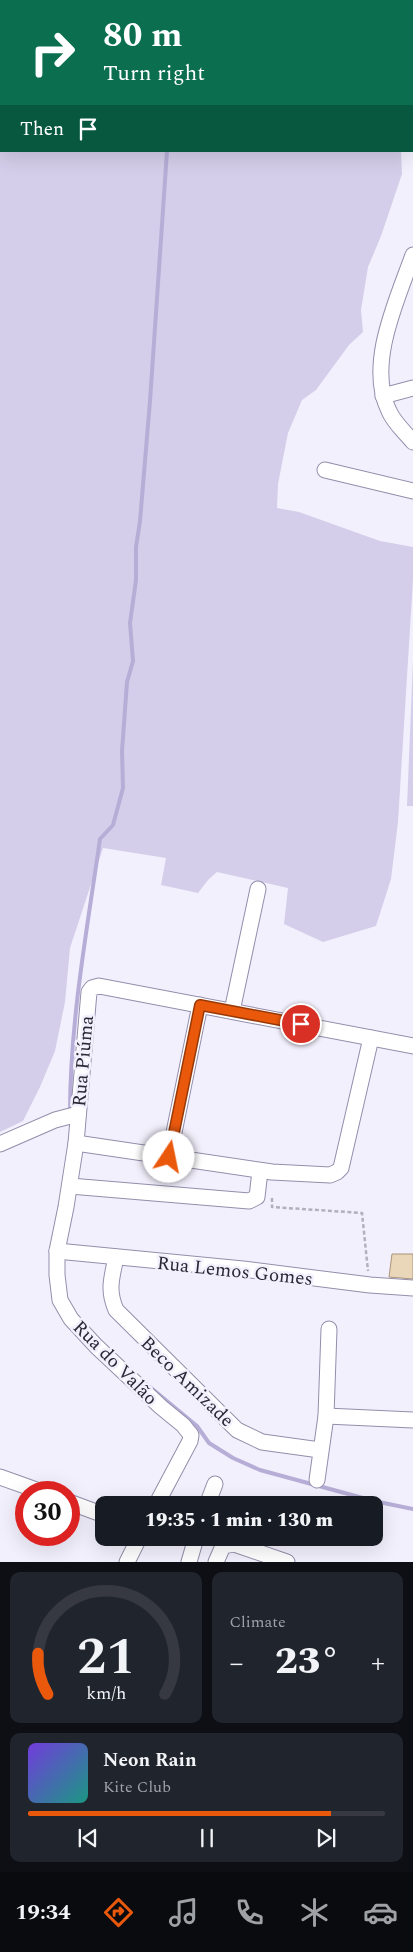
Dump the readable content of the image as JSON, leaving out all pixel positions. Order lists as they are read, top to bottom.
{
  "streets": {
    "street": [
      "Rua Piúma",
      "Rua Lemos Gomes",
      "Rua do Valão",
      "Beco Amizade"
    ]
  },
  "crossings": [
    ["Rua Piúma", "Rua do Valão"],
    ["Rua Lemos Gomes", "Rua do Valão"],
    ["Rua Lemos Gomes", "Beco Amizade"]
  ],
  "page": {
    "turn": ["80 m", "Turn right"],
    "then": "Then",
    "limit": "30",
    "trip": "19:35 · 1 min · 130 m",
    "tile": "Climate",
    "heat": ["−", "23°", "+"],
    "song": ["Neon Rain", "Kite Club"],
    "tabs": "19:34",
    "gauge": ["21", "km/h"]
  }
}
